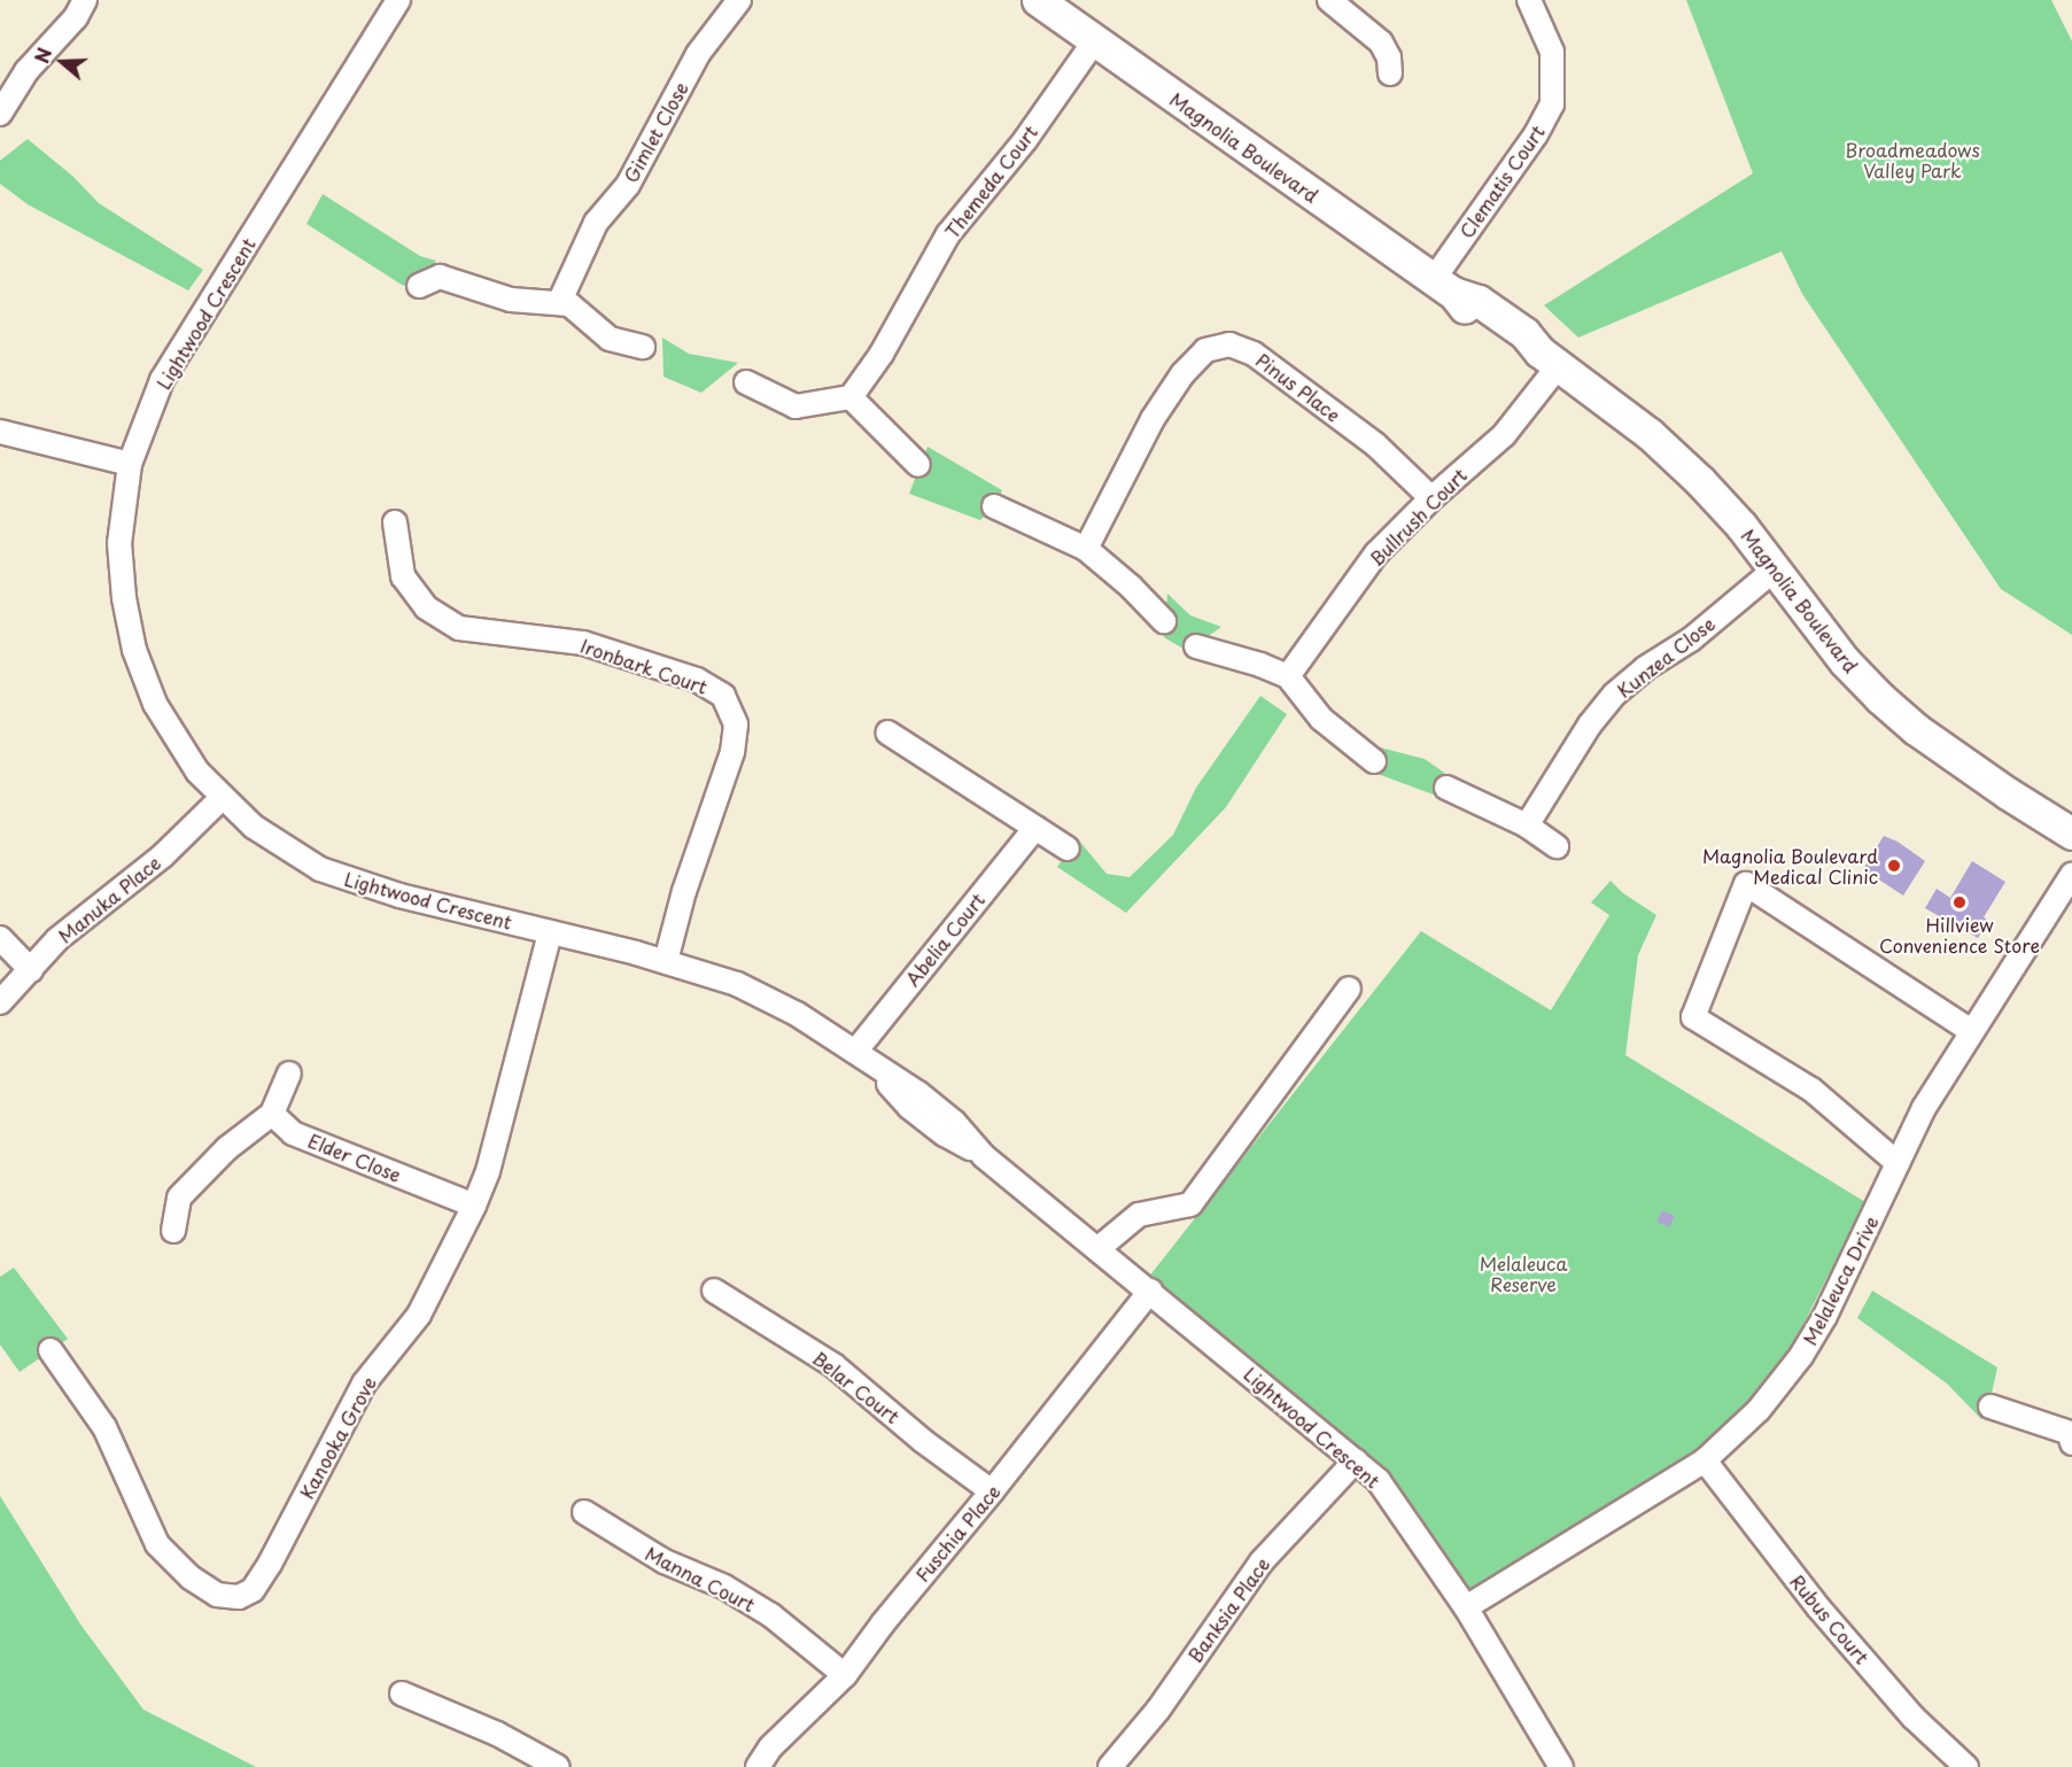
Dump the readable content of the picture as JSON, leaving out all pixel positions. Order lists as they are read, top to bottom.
{
  "streets": {
    "street": [
      "Gimlet Close",
      "Magnolia Boulevard",
      "Themeda Court",
      "Clematis Court",
      "Lightwood Crescent",
      "Pinus Place",
      "Bullrush Court",
      "Kunzea Close",
      "Ironbark Court",
      "Manuka Place",
      "Abelia Court",
      "Elder Close",
      "Melaleuca Drive",
      "Belar Court",
      "Kanooka Grove",
      "Fuschia Place",
      "Manna Court",
      "Banksia Place",
      "Rubus Court"
    ]
  },
  "crossings": [
    ["Magnolia Boulevard", "Themeda Court"],
    ["Magnolia Boulevard", "Clematis Court"],
    ["Magnolia Boulevard", "Bullrush Court"],
    ["Magnolia Boulevard", "Kunzea Close"],
    ["Lightwood Crescent", "Ironbark Court"],
    ["Lightwood Crescent", "Manuka Place"],
    ["Lightwood Crescent", "Abelia Court"],
    ["Lightwood Crescent", "Melaleuca Drive"],
    ["Lightwood Crescent", "Kanooka Grove"],
    ["Lightwood Crescent", "Fuschia Place"],
    ["Lightwood Crescent", "Banksia Place"],
    ["Pinus Place", "Bullrush Court"],
    ["Elder Close", "Kanooka Grove"],
    ["Melaleuca Drive", "Rubus Court"],
    ["Belar Court", "Fuschia Place"],
    ["Fuschia Place", "Manna Court"]
  ],
  "parks": ["Broadmeadows Valley Park", "Melaleuca Reserve"],
  "places": ["Magnolia Boulevard Medical Clinic", "Hillview Convenience Store"],
  "north": "left"
}
